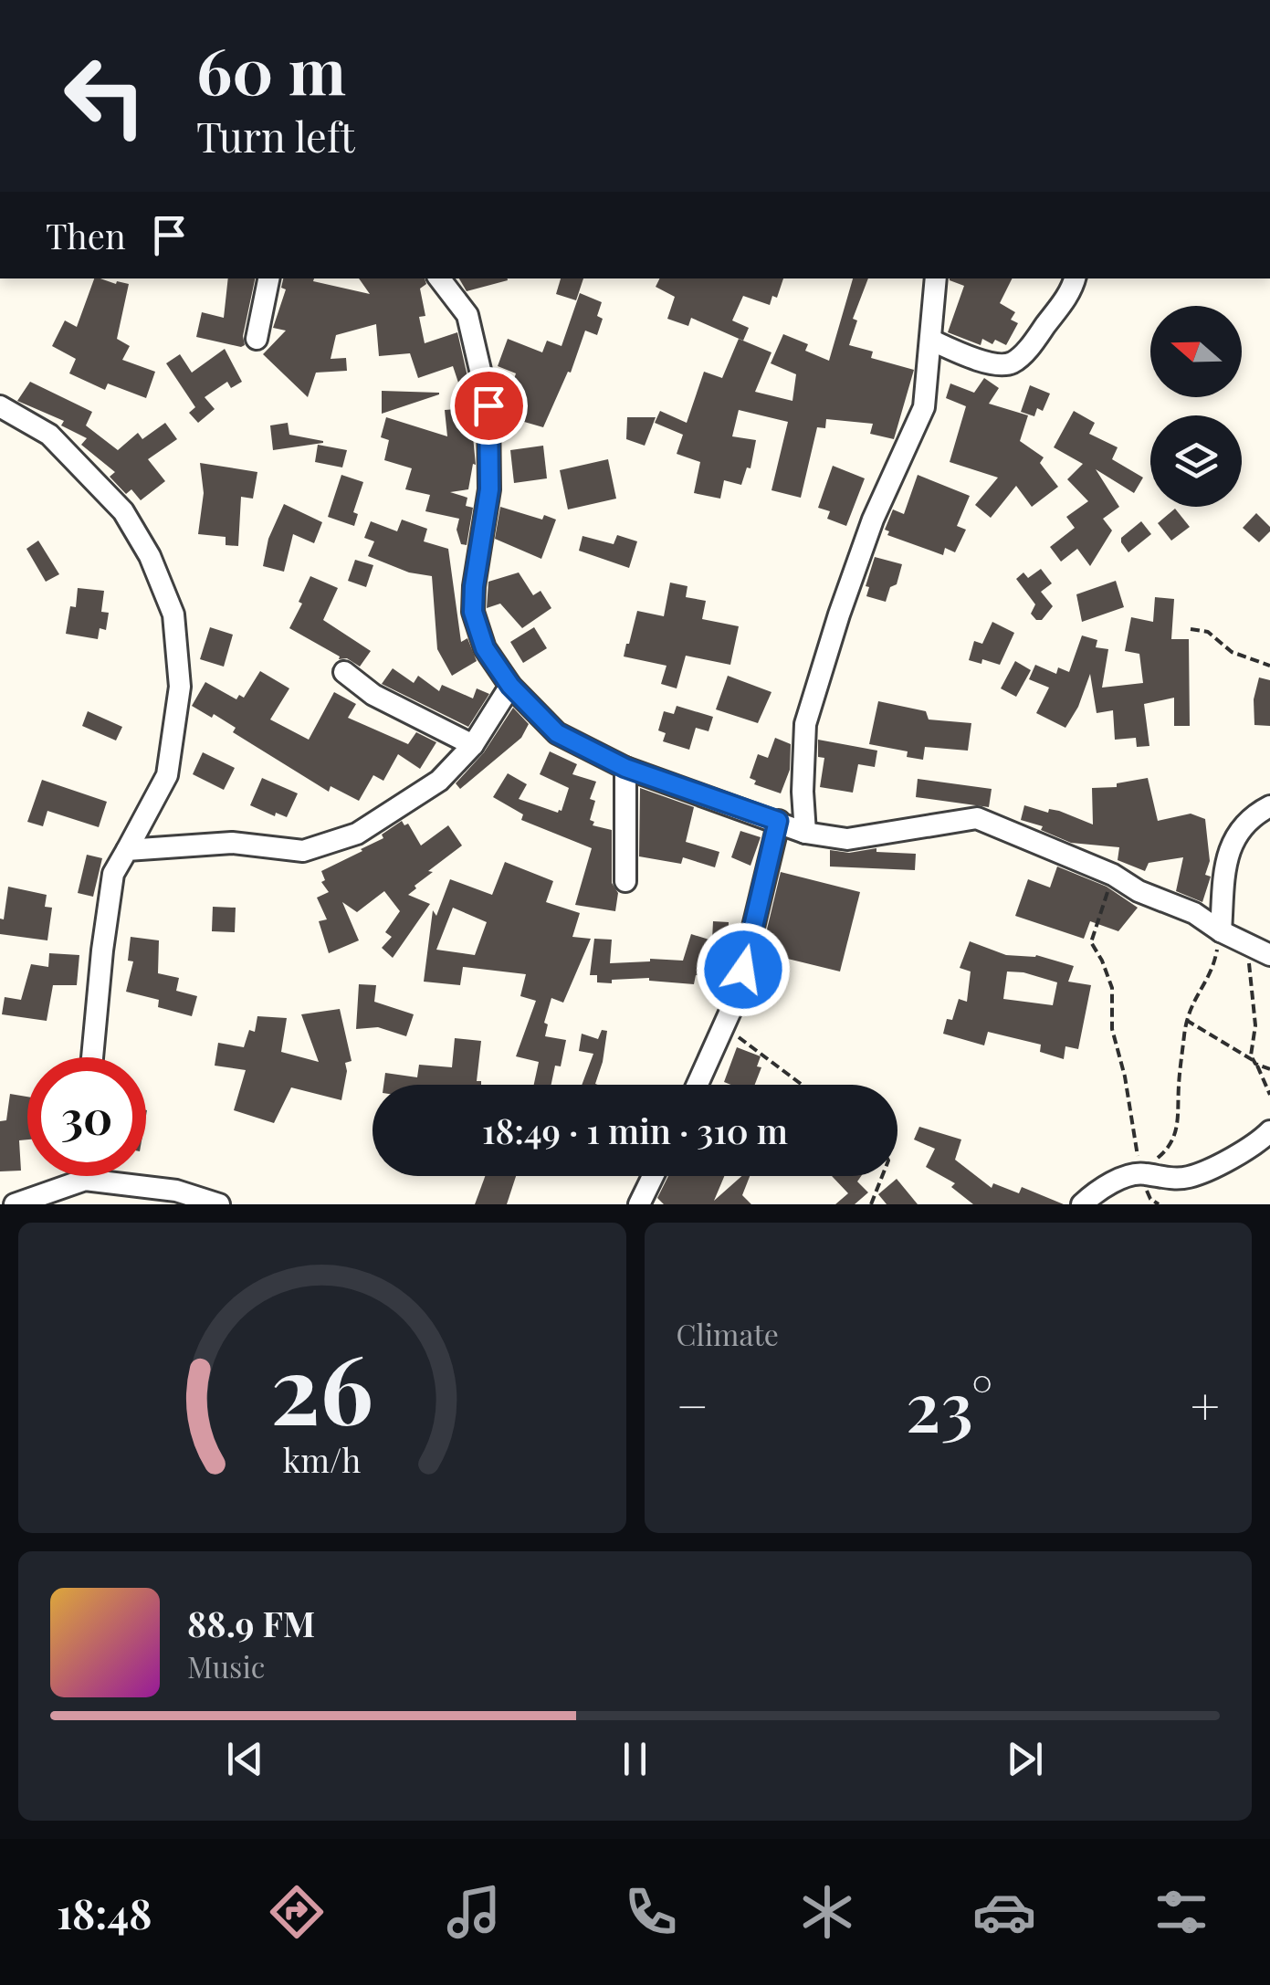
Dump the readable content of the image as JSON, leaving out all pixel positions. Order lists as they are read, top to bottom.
{
  "north": "left",
  "page": {
    "turn": ["60 m", "Turn left"],
    "then": "Then",
    "limit": "30",
    "trip": "18:49 · 1 min · 310 m",
    "tile": "Climate",
    "heat": ["−", "23°", "+"],
    "song": ["88.9 FM", "Music"],
    "tabs": "18:48",
    "gauge": ["26", "km/h"]
  }
}
